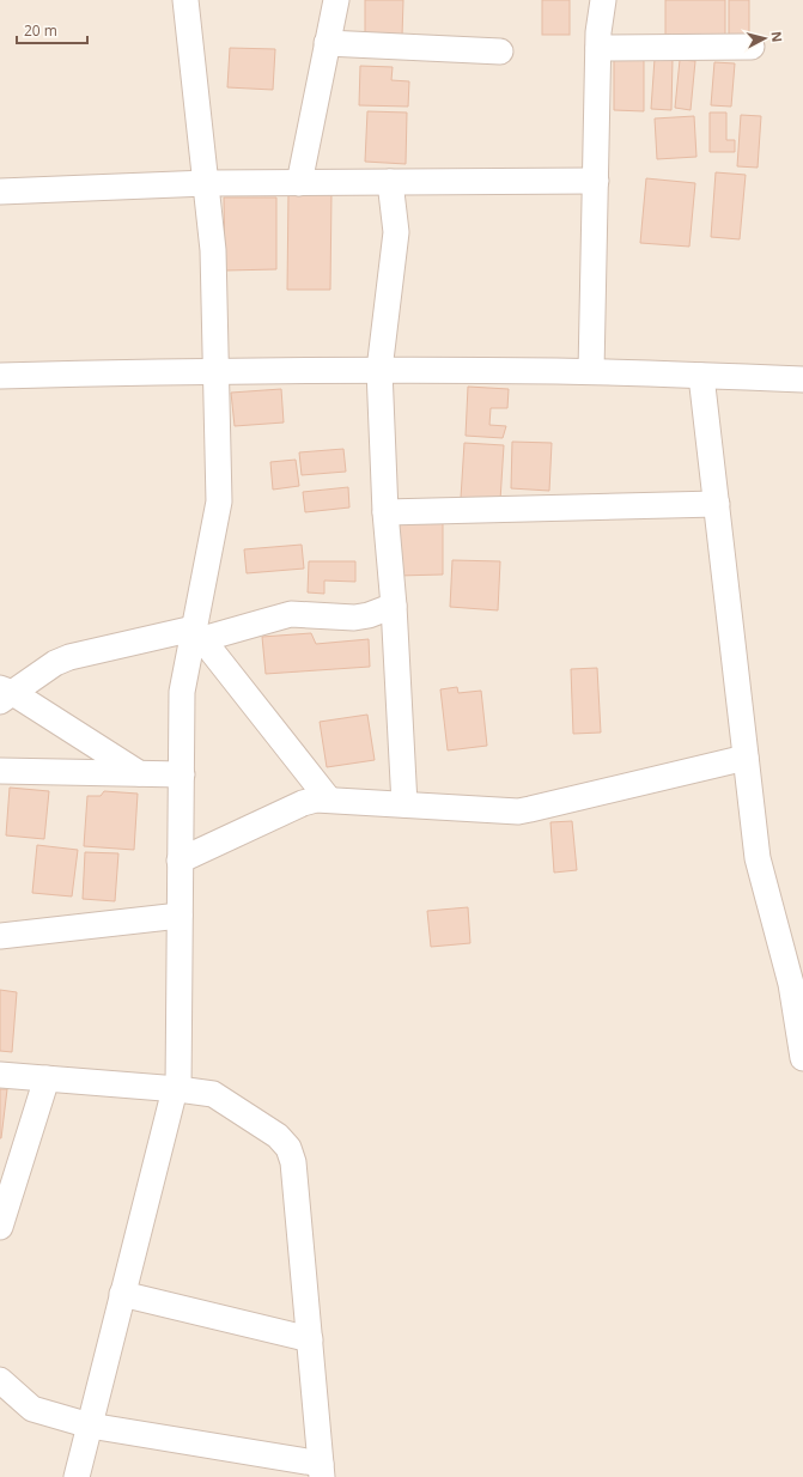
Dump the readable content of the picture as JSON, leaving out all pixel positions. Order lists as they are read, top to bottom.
{
  "scale_bar": "20 m",
  "north": "right"
}
